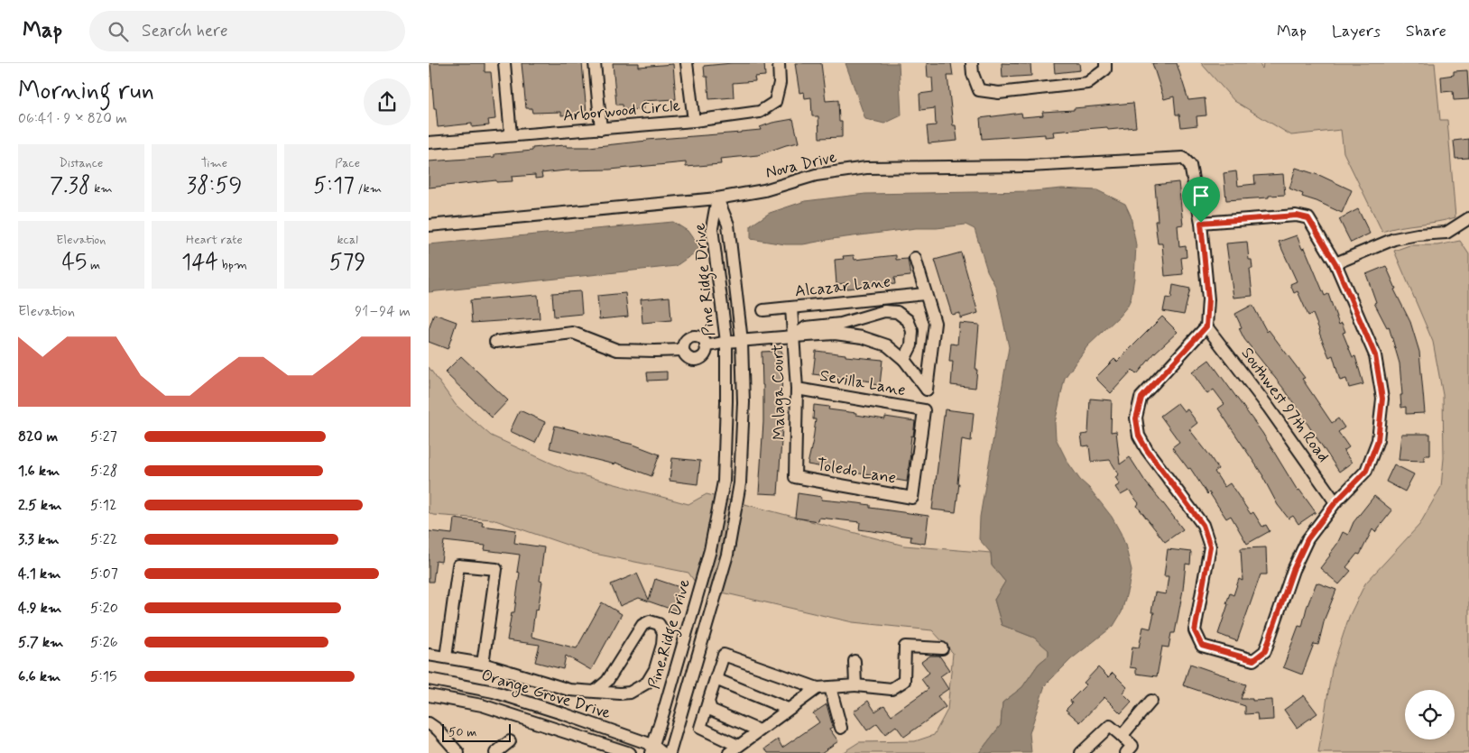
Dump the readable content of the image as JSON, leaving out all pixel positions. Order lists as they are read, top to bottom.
{
  "streets": {
    "street": [
      "Arborwood Circle",
      "Nova Drive",
      "Pine Ridge Drive",
      "Alcazar Lane",
      "Sevilla Lane",
      "Malaga Court",
      "Southwest 97th Road",
      "Toledo Lane",
      "Orange Grove Drive"
    ]
  },
  "crossings": [
    ["Nova Drive", "Pine Ridge Drive"],
    ["Pine Ridge Drive", "Orange Grove Drive"],
    ["Alcazar Lane", "Malaga Court"],
    ["Sevilla Lane", "Malaga Court"],
    ["Sevilla Lane", "Toledo Lane"],
    ["Malaga Court", "Toledo Lane"]
  ],
  "scale_bar": "50 m",
  "page": {
    "header": "Map",
    "search": "Search here",
    "nav": ["Map", "Layers", "Share"],
    "heading": ["Morning run", "06:41 · 9 × 820 m"],
    "stats": [
      ["Distance", "7.38 km"],
      ["Time", "38:59"],
      ["Pace", "5:17 /km"],
      ["Elevation", "45 m"],
      ["Heart rate", "144 bpm"],
      ["kcal", "579"]
    ],
    "chart": ["Elevation", "91–94 m"],
    "list": [
      {
        "name": "820 m",
        "note": "5:27"
      },
      {
        "name": "1.6 km",
        "note": "5:28"
      },
      {
        "name": "2.5 km",
        "note": "5:12"
      },
      {
        "name": "3.3 km",
        "note": "5:22"
      },
      {
        "name": "4.1 km",
        "note": "5:07"
      },
      {
        "name": "4.9 km",
        "note": "5:20"
      },
      {
        "name": "5.7 km",
        "note": "5:26"
      },
      {
        "name": "6.6 km",
        "note": "5:15"
      }
    ],
    "scale": "50 m"
  }
}
